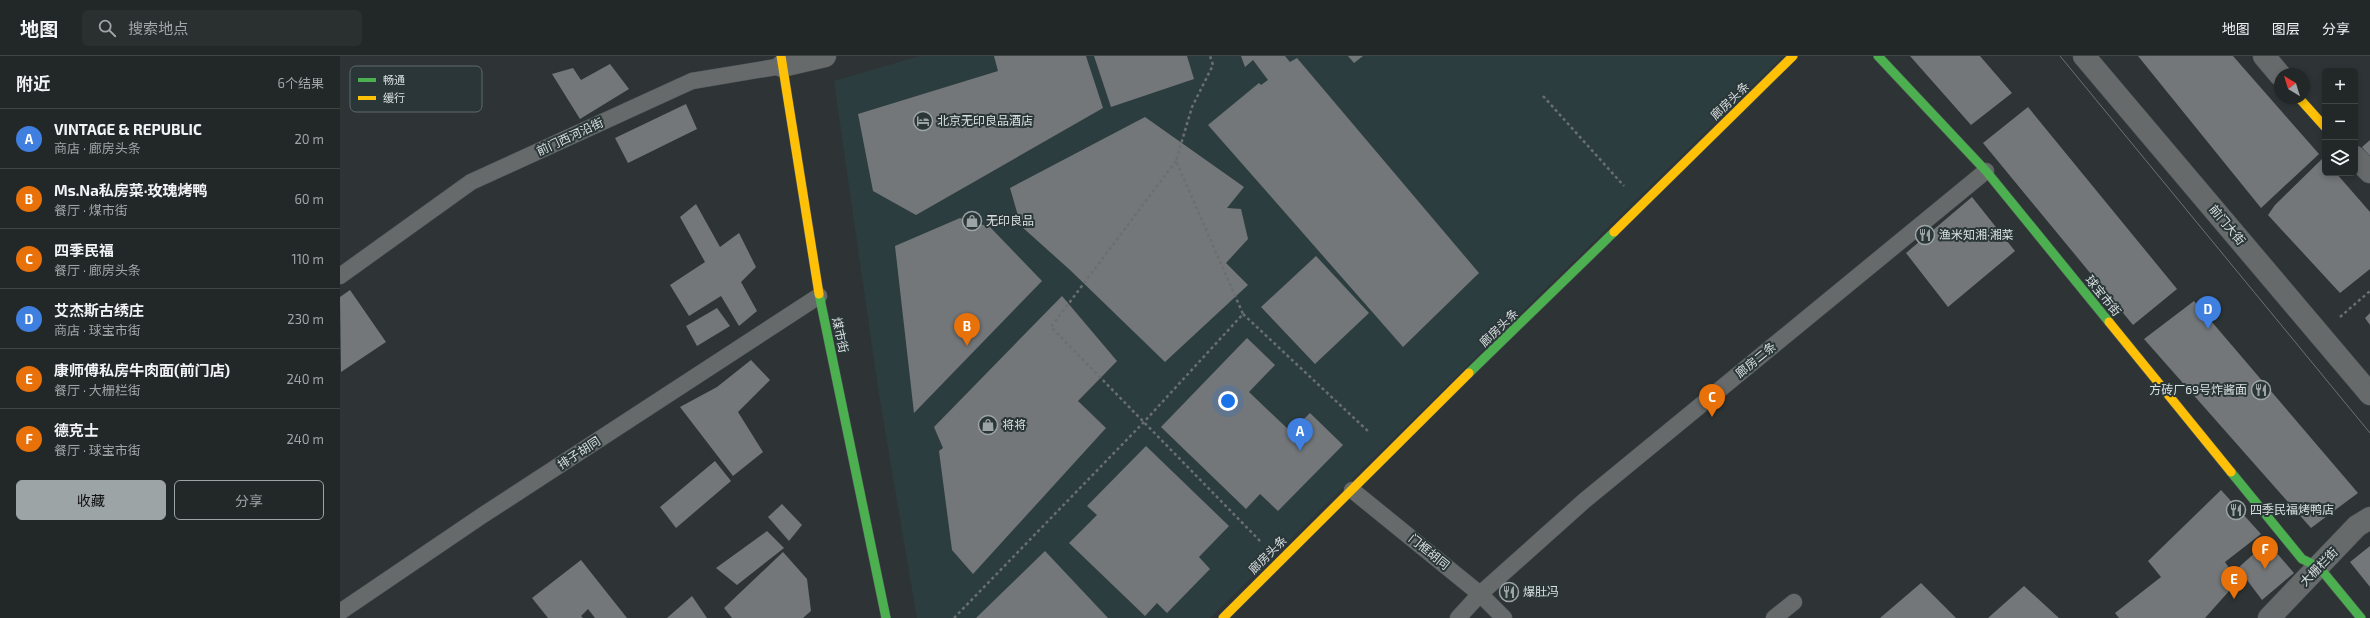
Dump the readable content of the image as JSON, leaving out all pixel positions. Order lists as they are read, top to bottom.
{
  "streets": {
    "street": [
      "廊房头条",
      "前门西河沿街",
      "前门大街",
      "球宝市街",
      "煤市街",
      "大栅栏街"
    ],
    "lane": ["廊房二条", "排子胡同", "门框胡同"]
  },
  "crossings": [
    ["廊房头条", "门框胡同"],
    ["前门西河沿街", "煤市街"],
    ["球宝市街", "廊房二条"],
    ["球宝市街", "大栅栏街"],
    ["煤市街", "排子胡同"],
    ["廊房二条", "门框胡同"]
  ],
  "places": {
    "hotel": ["北京无印良品酒店"],
    "shop": ["无印良品", "将将"],
    "restaurant": [
      "渔米知湘·湘菜",
      "方砖厂69号炸酱面",
      "四季民福烤鸭店",
      "爆肚冯"
    ]
  },
  "legend": ["畅通", "缓行"],
  "north": "top left",
  "page": {
    "header": "地图",
    "search": "搜索地点",
    "nav": ["地图", "图层", "分享"],
    "heading": ["附近", "6个结果"],
    "map_buttons": ["+", "−"],
    "list": [
      {
        "mark": "A",
        "name": "VINTAGE & REPUBLIC",
        "note": "商店 · 廊房头条",
        "value": "20 m"
      },
      {
        "mark": "B",
        "name": "Ms.Na私房菜·玫瑰烤鸭",
        "note": "餐厅 · 煤市街",
        "value": "60 m"
      },
      {
        "mark": "C",
        "name": "四季民福",
        "note": "餐厅 · 廊房头条",
        "value": "110 m"
      },
      {
        "mark": "D",
        "name": "艾杰斯古绣庄",
        "note": "商店 · 球宝市街",
        "value": "230 m"
      },
      {
        "mark": "E",
        "name": "康师傅私房牛肉面(前门店)",
        "note": "餐厅 · 大栅栏街",
        "value": "240 m"
      },
      {
        "mark": "F",
        "name": "德克士",
        "note": "餐厅 · 球宝市街",
        "value": "240 m"
      }
    ],
    "pins": [
      "D",
      "B",
      "C",
      "A",
      "F",
      "E"
    ],
    "buttons": ["收藏", "分享"]
  }
}
